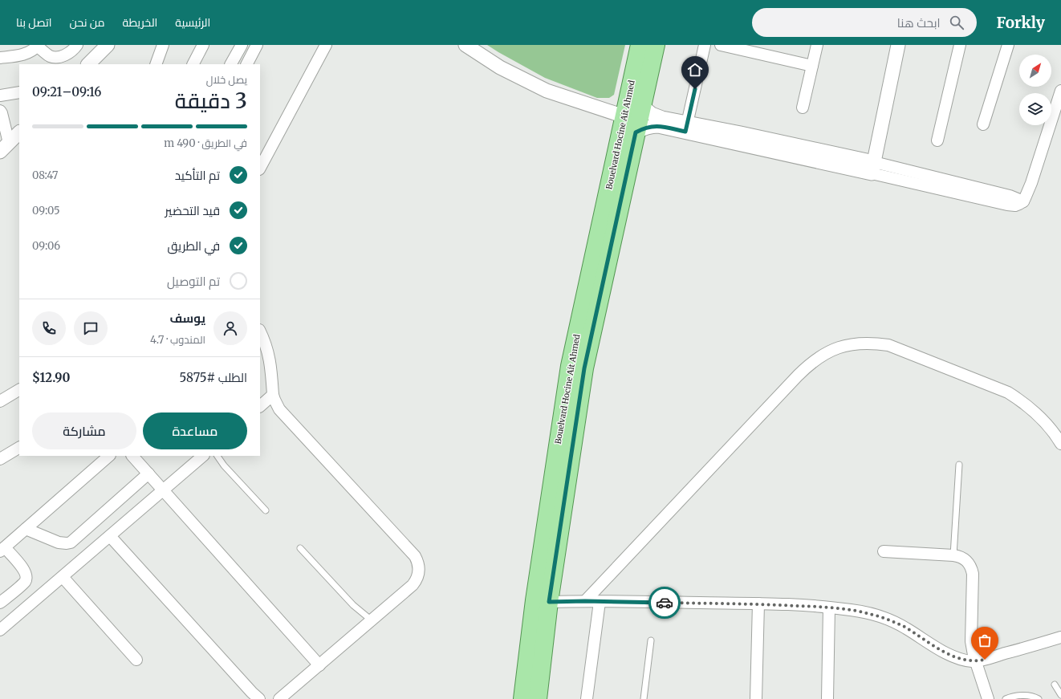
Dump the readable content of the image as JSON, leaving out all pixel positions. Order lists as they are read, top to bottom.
{
  "streets": {
    "main road": ["Bouelvard Hocine Ait Ahmed"]
  },
  "north": "top right",
  "page": {
    "header": "Forkly",
    "search": "ابحث هنا",
    "nav": [
      "الرئيسية",
      "الخريطة",
      "من نحن",
      "اتصل بنا"
    ],
    "heading": ["3 دقيقة", "يصل خلال", "09:16–09:21"],
    "panel": [
      "يوسف",
      "المندوب · 4.7",
      "الطلب #5875",
      "$12.90"
    ],
    "bar": "في الطريق · 490 m",
    "list": [
      ["تم التأكيد", "08:47"],
      ["قيد التحضير", "09:05"],
      ["في الطريق", "09:06"],
      "تم التوصيل"
    ],
    "buttons": ["مساعدة", "مشاركة"]
  }
}
